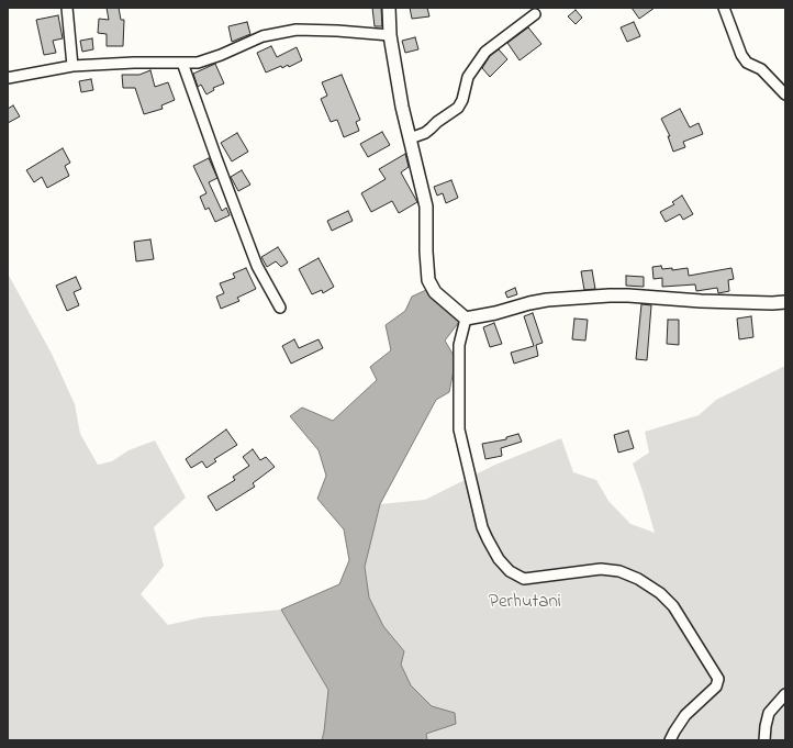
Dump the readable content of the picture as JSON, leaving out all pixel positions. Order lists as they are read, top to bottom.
{
  "parks": ["Perhutani"]
}
